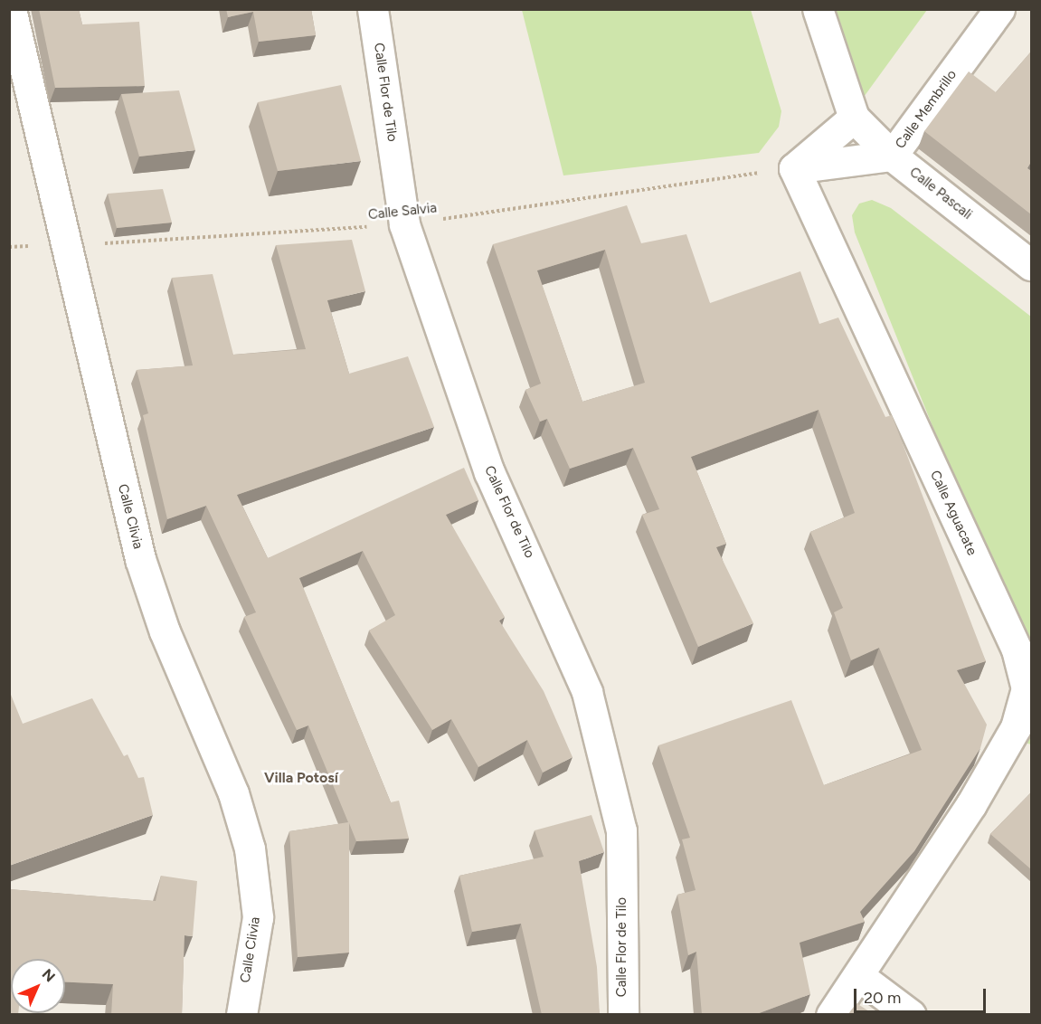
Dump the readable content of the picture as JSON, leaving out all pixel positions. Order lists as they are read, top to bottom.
{
  "streets": {
    "street": [
      "Calle Flor de Tilo",
      "Calle Membrillo",
      "Calle Pascali",
      "Calle Aguacate",
      "Calle Clivia"
    ],
    "path": ["Calle Salvia"]
  },
  "crossings": [
    ["Calle Flor de Tilo", "Calle Salvia"],
    ["Calle Membrillo", "Calle Pascali"],
    ["Calle Membrillo", "Calle Salvia"],
    ["Calle Membrillo", "Calle Aguacate"],
    ["Calle Salvia", "Calle Aguacate"],
    ["Calle Salvia", "Calle Clivia"]
  ],
  "districts": ["Villa Potosí"],
  "scale_bar": "20 m",
  "north": "top right"
}
